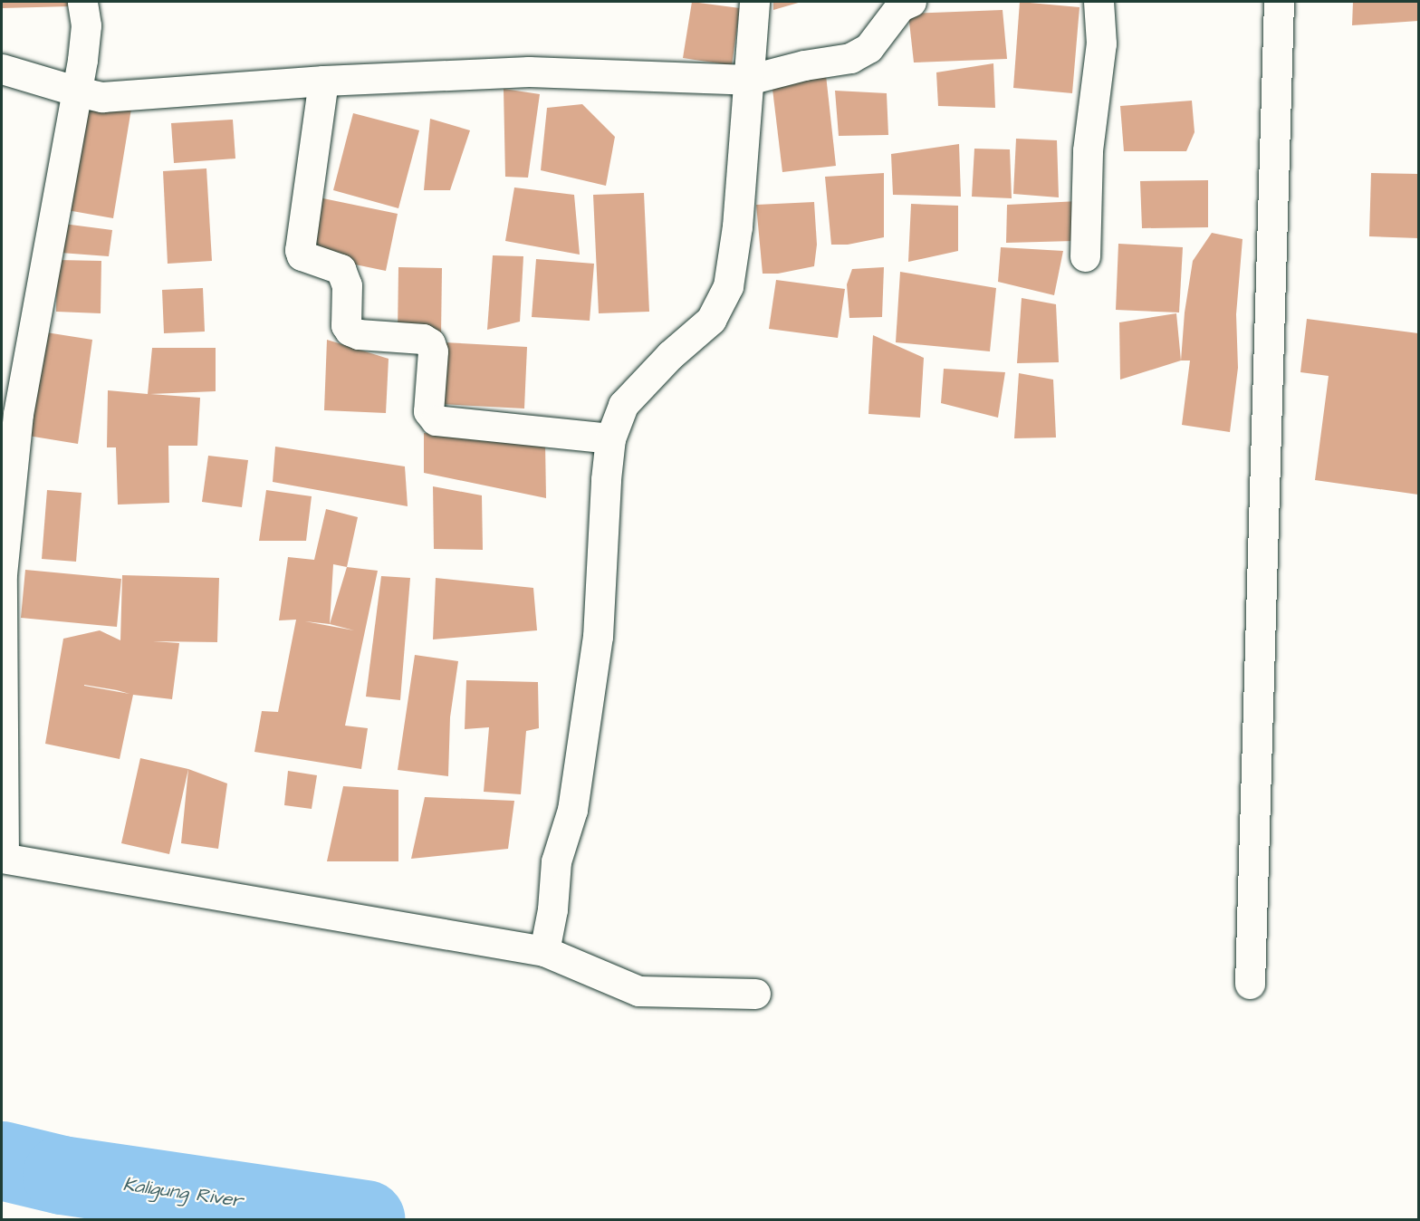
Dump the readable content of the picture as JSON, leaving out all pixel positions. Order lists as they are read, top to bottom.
{
  "water": ["Kaligung River"]
}
